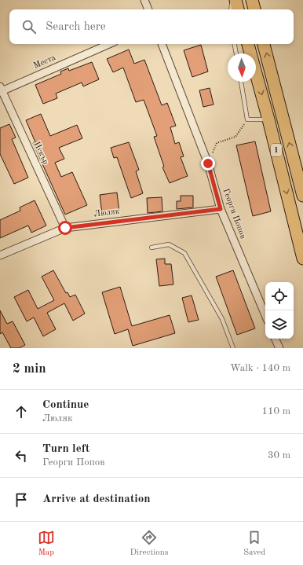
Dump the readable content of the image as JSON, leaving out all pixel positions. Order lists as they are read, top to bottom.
{
  "streets": {
    "main road": ["1"],
    "street": [
      "Места",
      "Искър",
      "Люляк",
      "Георги Попов"
    ]
  },
  "crossings": [
    ["Места", "Искър"],
    ["Искър", "Люляк"],
    ["Люляк", "Георги Попов"]
  ],
  "north": "bottom",
  "page": {
    "search": "Search here",
    "heading": ["2 min", "Walk · 140 m"],
    "list": [
      ["Continue", "Люляк", "110 m"],
      ["Turn left", "Георги Попов", "30 m"],
      "Arrive at destination"
    ],
    "nav": ["Map", "Directions", "Saved"]
  }
}
